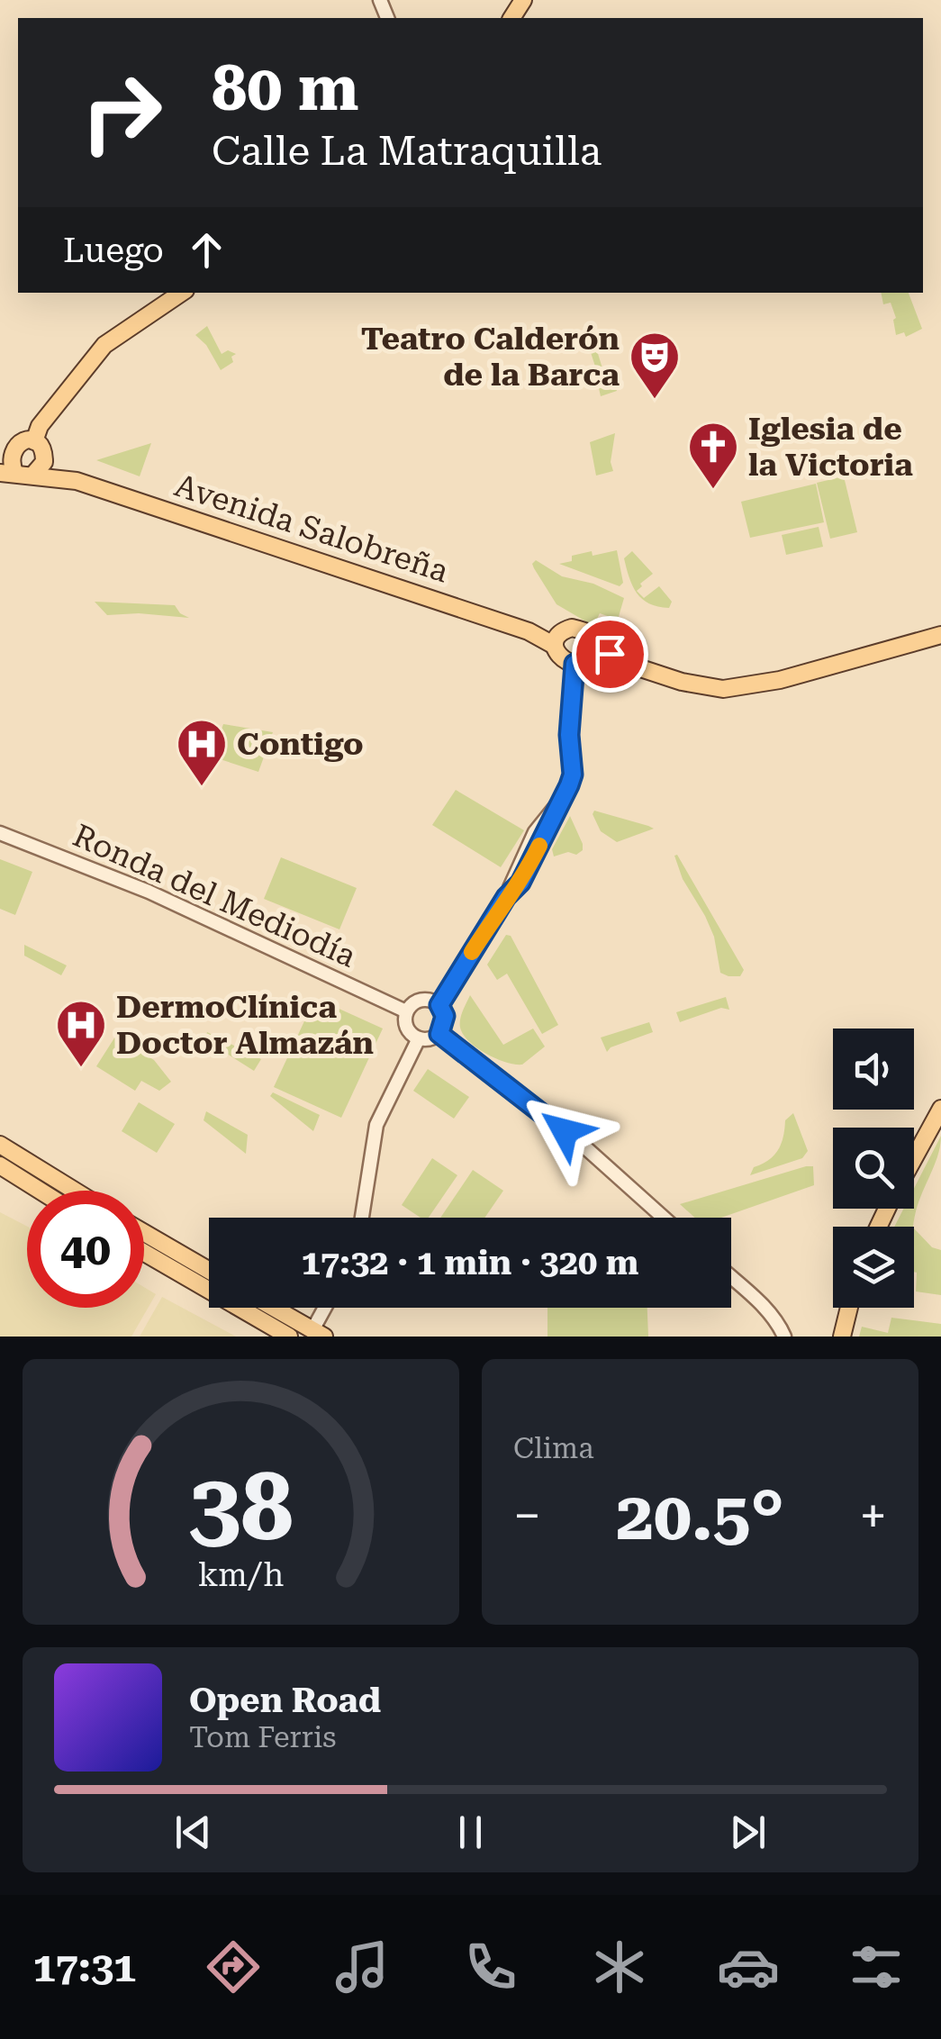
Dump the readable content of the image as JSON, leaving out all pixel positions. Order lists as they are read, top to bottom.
{
  "streets": {
    "main road": ["Avenida Salobreña"],
    "street": ["Ronda del Mediodía"]
  },
  "places": {
    "theatre": ["Teatro Calderón de la Barca"],
    "church": ["Iglesia de la Victoria"],
    "hospital": ["Contigo", "DermoClínica Doctor Almazán"]
  },
  "page": {
    "turn": ["80 m", "Calle La Matraquilla"],
    "then": "Luego",
    "limit": "40",
    "trip": "17:32 · 1 min · 320 m",
    "tile": "Clima",
    "heat": ["−", "20.5°", "+"],
    "song": ["Open Road", "Tom Ferris"],
    "tabs": "17:31",
    "gauge": ["38", "km/h"]
  }
}
